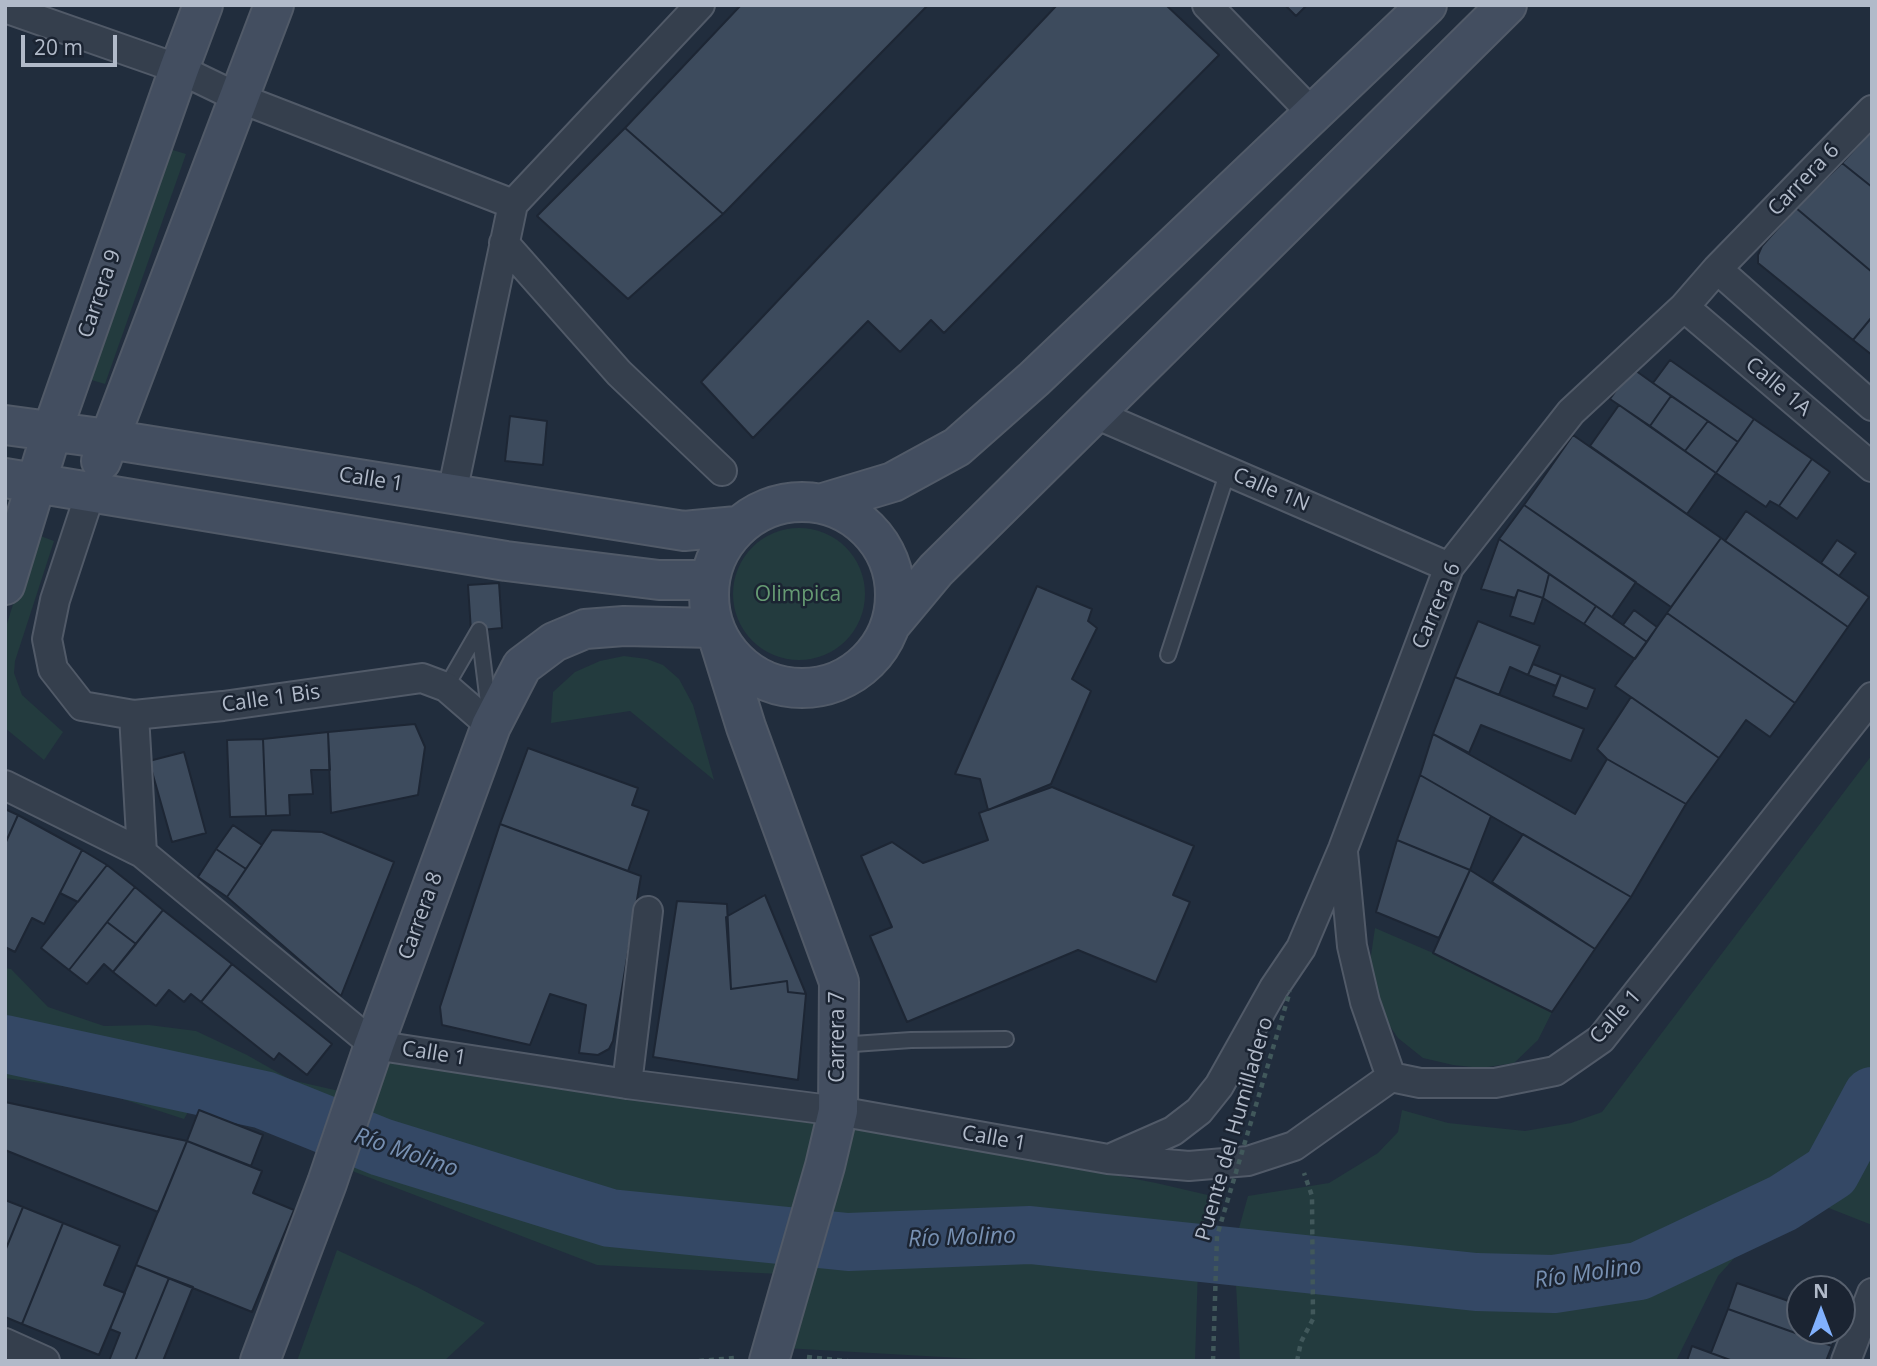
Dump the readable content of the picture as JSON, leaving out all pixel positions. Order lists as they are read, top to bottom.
{
  "streets": {
    "main road": [
      "Carrera 9",
      "Calle 1",
      "Carrera 8",
      "Carrera 7"
    ],
    "street": [
      "Carrera 6",
      "Calle 1A",
      "Calle 1N",
      "Calle 1 Bis"
    ],
    "path": ["Puente del Humilladero"]
  },
  "crossings": [
    ["Carrera 6", "Calle 1A"],
    ["Carrera 6", "Calle 1"],
    ["Carrera 6", "Calle 1N"],
    ["Carrera 9", "Calle 1"],
    ["Calle 1", "Carrera 8"],
    ["Calle 1", "Carrera 7"],
    ["Calle 1 Bis", "Carrera 8"],
    ["Carrera 8", "Carrera 7"]
  ],
  "water": ["Río Molino"],
  "parks": ["Olimpica"],
  "scale_bar": "20 m",
  "north": "top"
}
